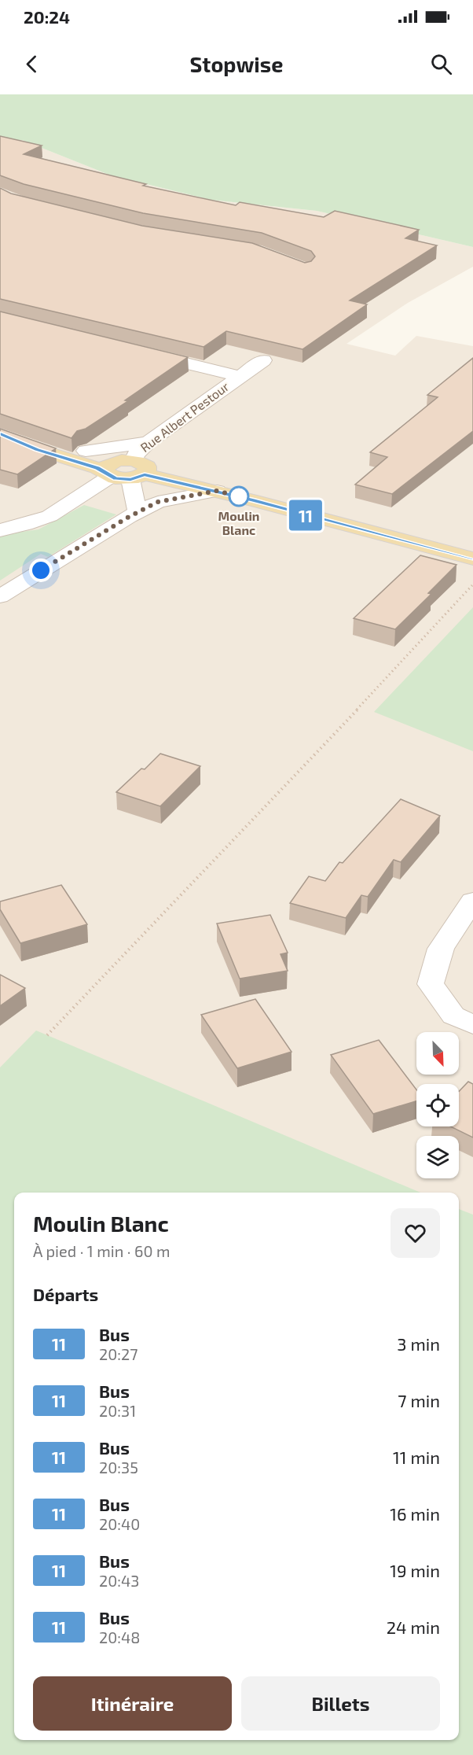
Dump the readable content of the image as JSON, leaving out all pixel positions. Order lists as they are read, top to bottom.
{
  "streets": {
    "street": ["Rue Albert Pestour"]
  },
  "places": ["Moulin Blanc"],
  "lines": ["bus line 11"],
  "north": "bottom right",
  "page": {
    "status": "20:24",
    "header": "Stopwise",
    "on_map": "11",
    "heading": [
      ["Moulin Blanc", "À pied · 1 min · 60 m"],
      "Départs"
    ],
    "list": [
      {
        "mark": "11",
        "name": "Bus",
        "note": "20:27",
        "value": "3 min"
      },
      {
        "mark": "11",
        "name": "Bus",
        "note": "20:31",
        "value": "7 min"
      },
      {
        "mark": "11",
        "name": "Bus",
        "note": "20:35",
        "value": "11 min"
      },
      {
        "mark": "11",
        "name": "Bus",
        "note": "20:40",
        "value": "16 min"
      },
      {
        "mark": "11",
        "name": "Bus",
        "note": "20:43",
        "value": "19 min"
      },
      {
        "mark": "11",
        "name": "Bus",
        "note": "20:48",
        "value": "24 min"
      }
    ],
    "buttons": ["Itinéraire", "Billets"]
  }
}
